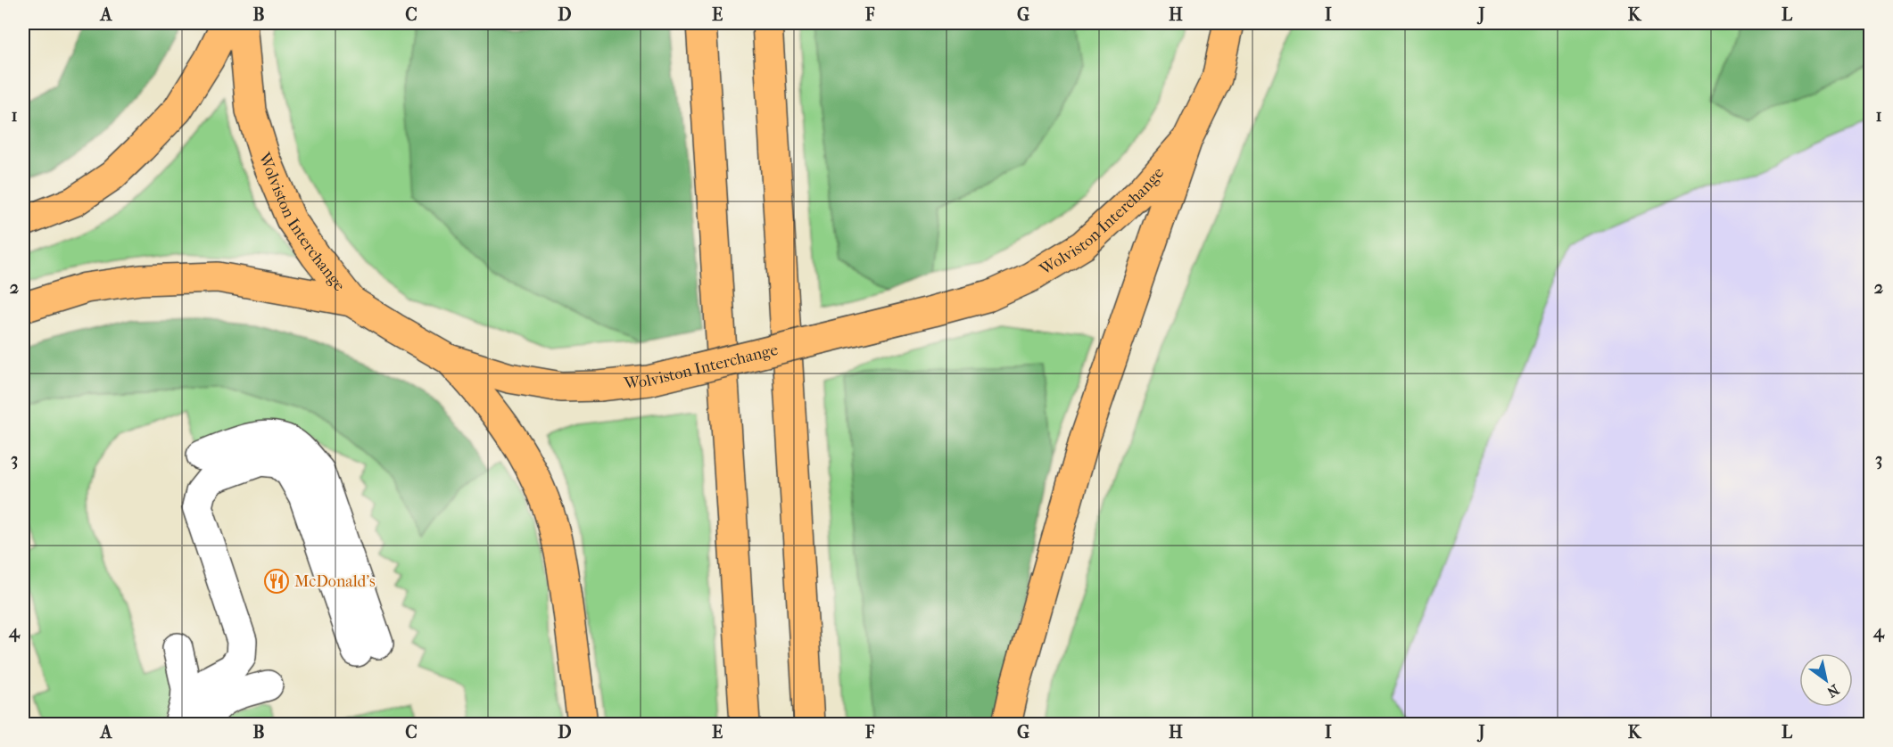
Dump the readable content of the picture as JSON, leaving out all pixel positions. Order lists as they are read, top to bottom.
{
  "streets": {
    "highway": ["Wolviston Interchange"]
  },
  "places": {
    "restaurant": ["McDonald's"]
  },
  "north": "bottom right",
  "grid": {
    "columns": [
      "A",
      "B",
      "C",
      "D",
      "E",
      "F",
      "G",
      "H",
      "I",
      "J",
      "K",
      "L"
    ],
    "rows": [
      "1",
      "2",
      "3",
      "4"
    ]
  }
}
